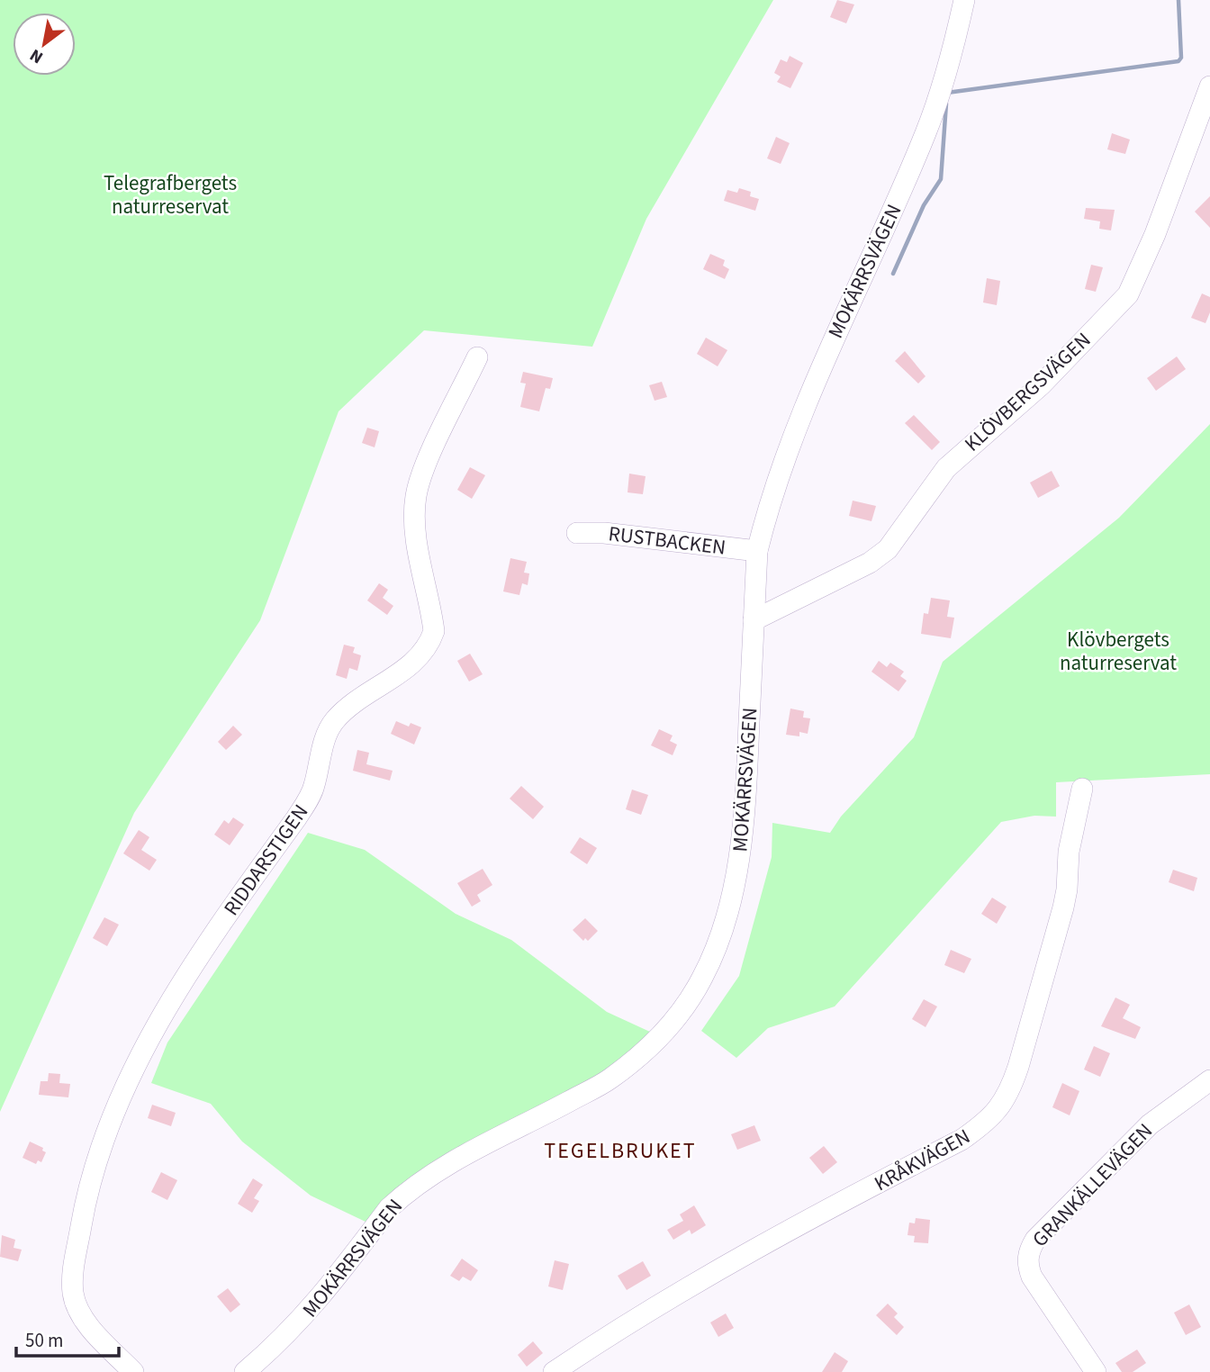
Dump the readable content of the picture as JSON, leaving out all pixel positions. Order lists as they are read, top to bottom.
{
  "streets": {
    "street": [
      "MOKÄRRSVÄGEN",
      "KLÖVBERGSVÄGEN",
      "RUSTBACKEN",
      "RIDDARSTIGEN",
      "KRÅKVÄGEN",
      "GRANKÄLLEVÄGEN"
    ]
  },
  "crossings": [
    ["MOKÄRRSVÄGEN", "KLÖVBERGSVÄGEN"],
    ["MOKÄRRSVÄGEN", "RUSTBACKEN"]
  ],
  "districts": ["TEGELBRUKET"],
  "parks": ["Telegrafbergets naturreservat", "Klövbergets naturreservat"],
  "scale_bar": "50 m",
  "north": "bottom left"
}
